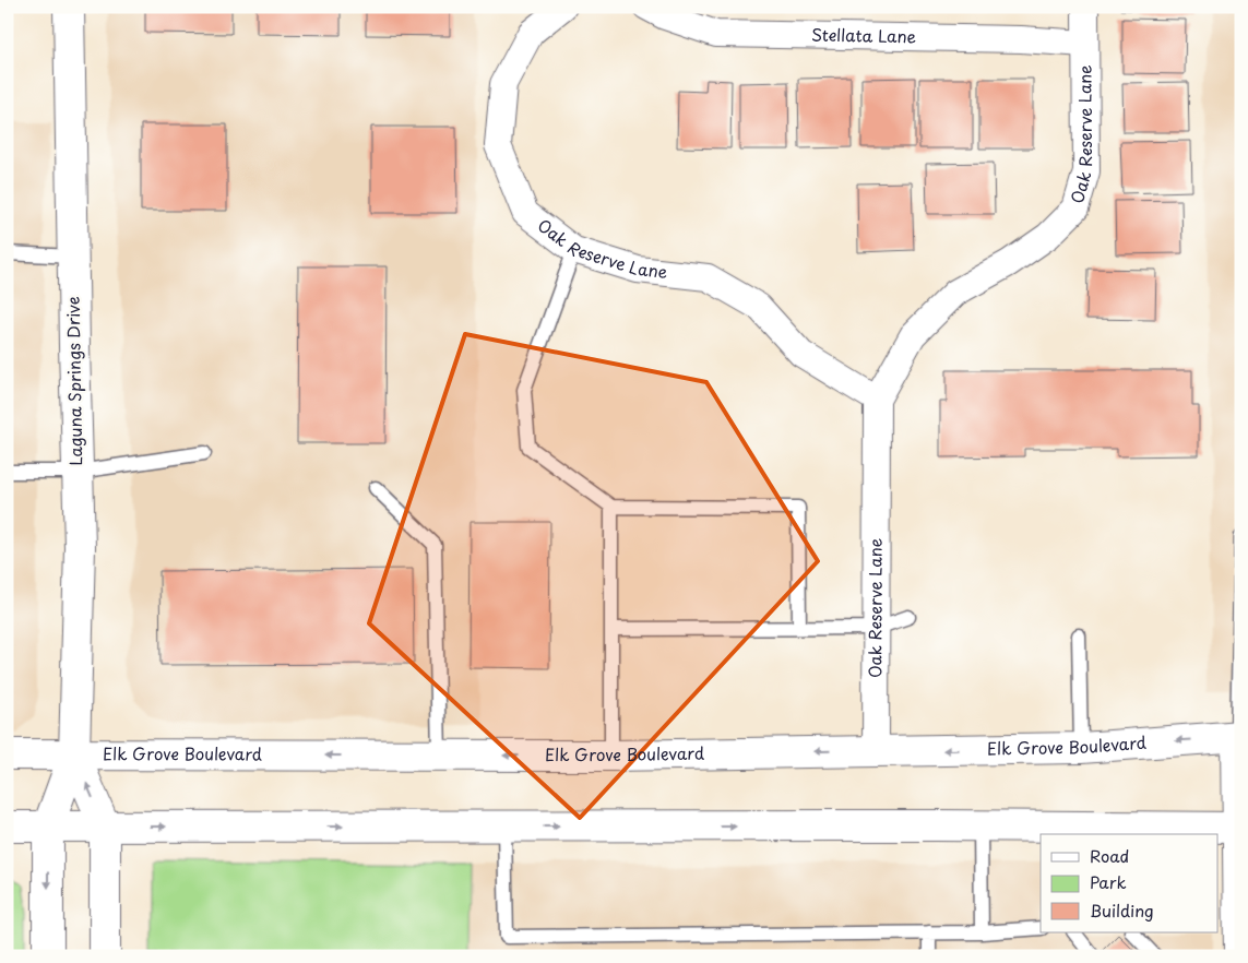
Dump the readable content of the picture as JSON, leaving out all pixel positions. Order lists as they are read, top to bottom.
{
  "streets": {
    "main road": ["Laguna Springs Drive", "Elk Grove Boulevard"],
    "street": ["Stellata Lane", "Oak Reserve Lane"]
  },
  "crossings": [
    ["Stellata Lane", "Oak Reserve Lane"],
    ["Oak Reserve Lane", "Elk Grove Boulevard"],
    ["Laguna Springs Drive", "Elk Grove Boulevard"]
  ],
  "legend": ["Road", "Park", "Building"]
}
